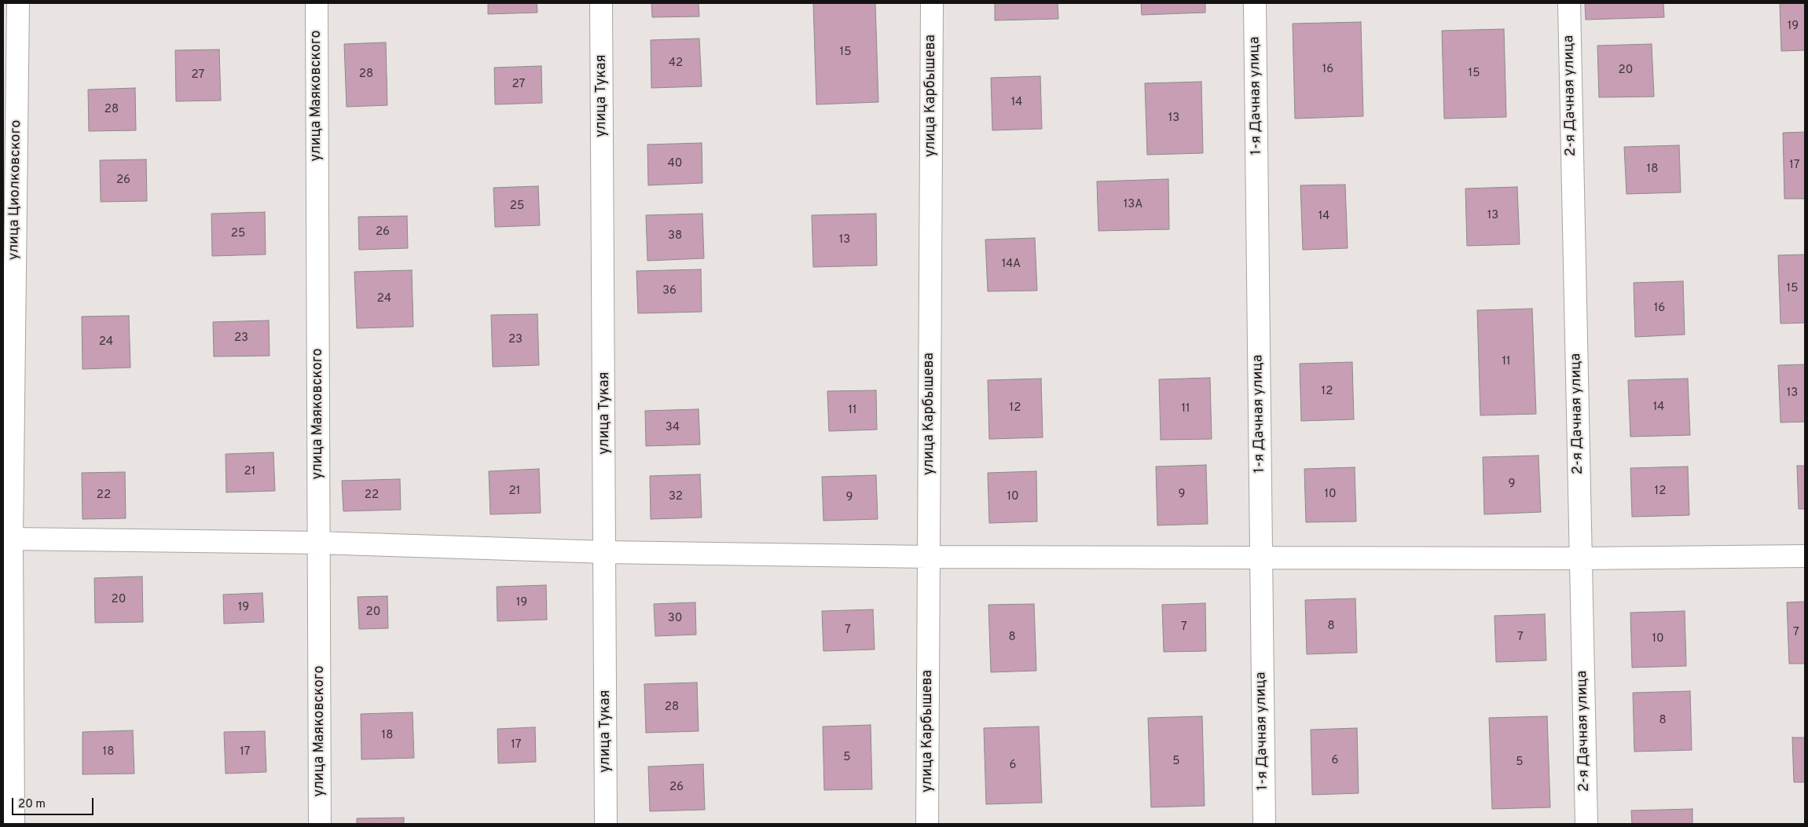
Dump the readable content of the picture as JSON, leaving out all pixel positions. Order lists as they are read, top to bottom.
{
  "streets": {
    "street": [
      "улица Маяковского",
      "улица Тукая",
      "улица Карбышева",
      "1-я Дачная улица",
      "2-я Дачная улица",
      "улица Циолковского"
    ]
  },
  "house_numbers": [
    "19",
    "15",
    "42",
    "16",
    "20",
    "15",
    "28",
    "27",
    "27",
    "14",
    "28",
    "13",
    "40",
    "17",
    "18",
    "26",
    "13А",
    "25",
    "13",
    "14",
    "26",
    "25",
    "38",
    "13",
    "14А",
    "15",
    "36",
    "24",
    "16",
    "23",
    "23",
    "24",
    "11",
    "12",
    "13",
    "14",
    "12",
    "11",
    "11",
    "34",
    "21",
    "9",
    "21",
    "12",
    "9",
    "10",
    "22",
    "22",
    "32",
    "10",
    "9",
    "20",
    "19",
    "19",
    "20",
    "30",
    "8",
    "7",
    "7",
    "7",
    "8",
    "7",
    "10",
    "28",
    "8",
    "18",
    "17",
    "18",
    "17",
    "5",
    "6",
    "5",
    "5",
    "6",
    "26"
  ],
  "scale_bar": "20 m"
}
